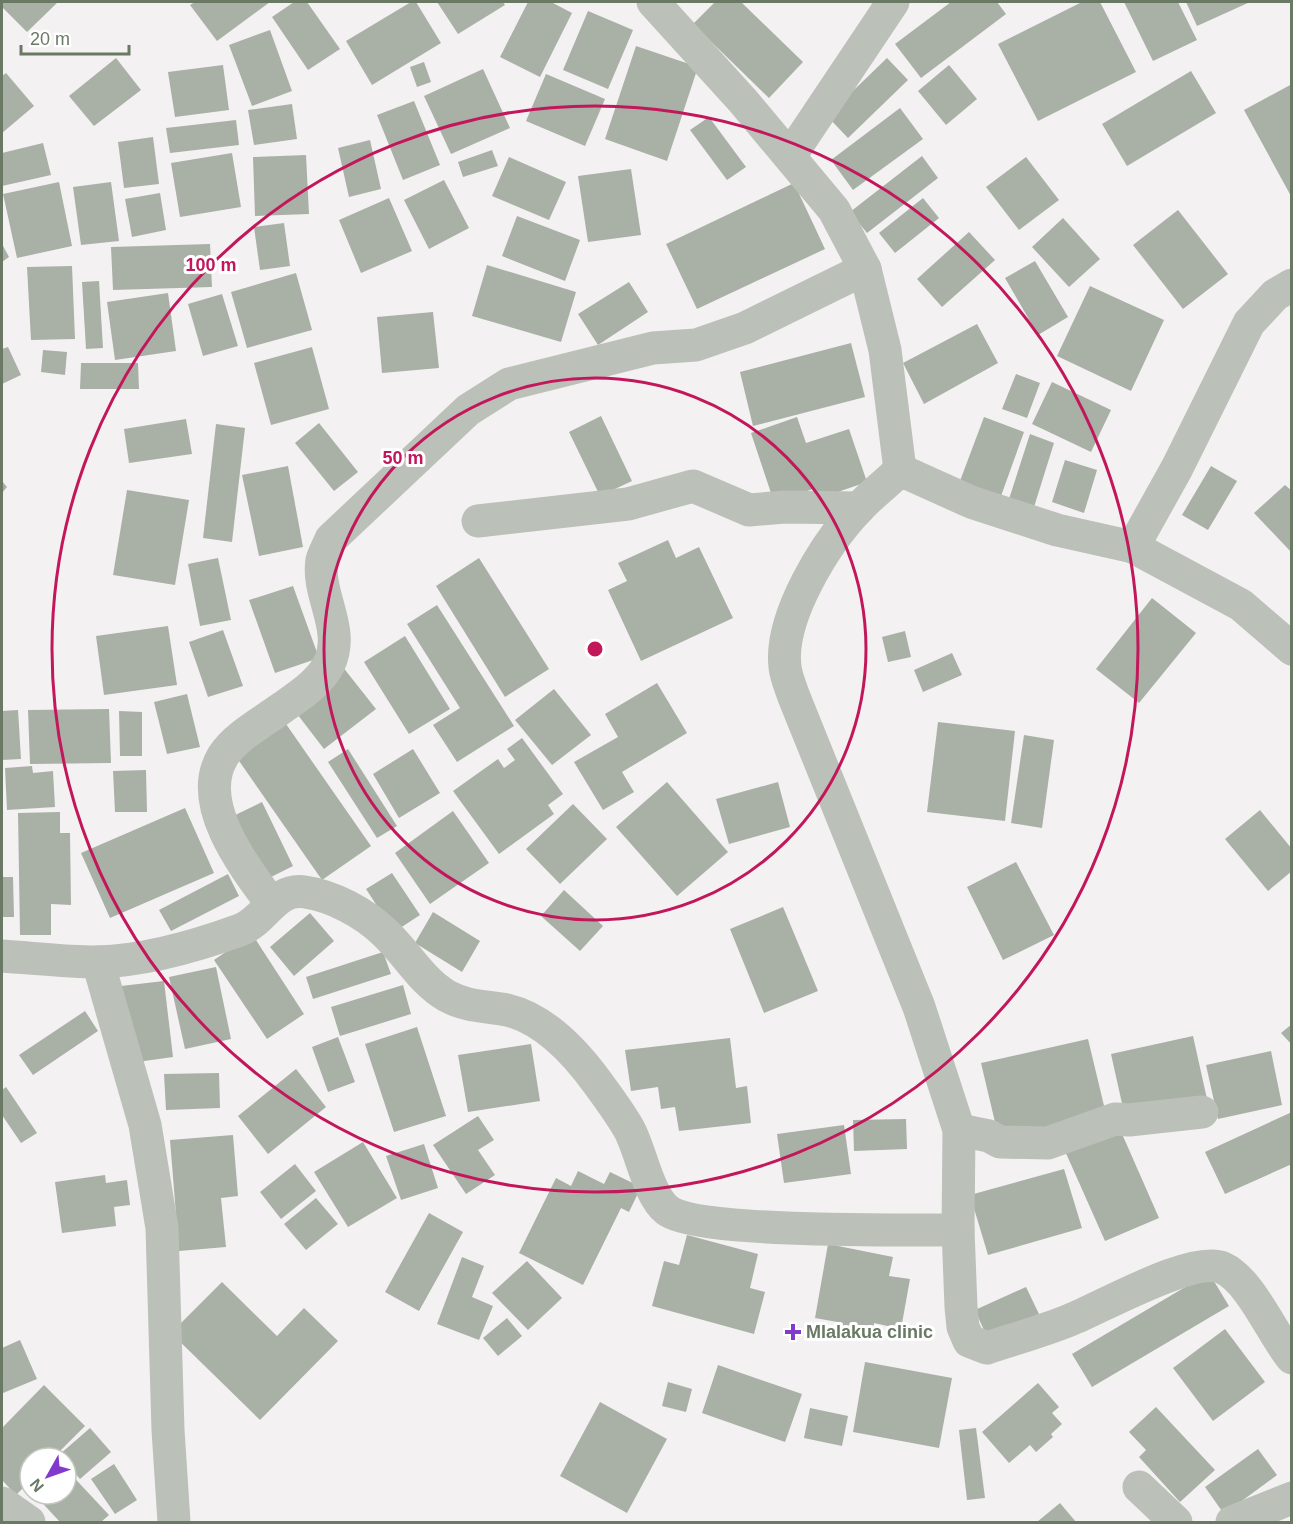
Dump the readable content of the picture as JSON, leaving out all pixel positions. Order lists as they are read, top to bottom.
{
  "places": {
    "health": ["Mlalakua clinic"]
  },
  "scale_bar": "20 m",
  "north": "bottom left",
  "rings": ["100 m", "50 m"]
}
